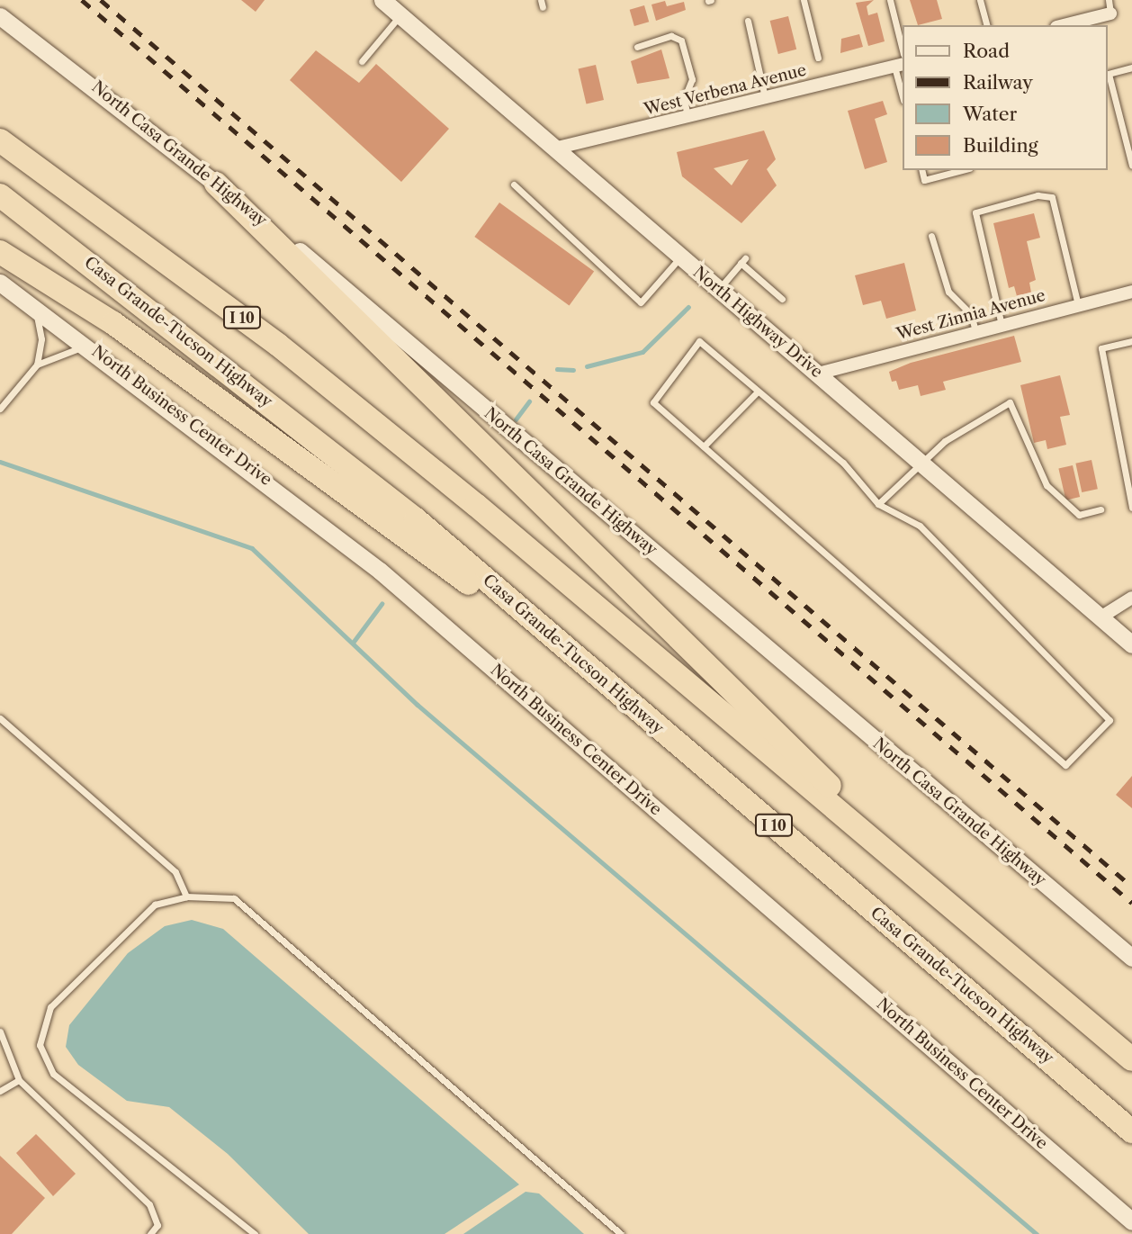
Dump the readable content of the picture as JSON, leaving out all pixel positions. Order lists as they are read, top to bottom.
{
  "streets": {
    "highway": ["I 10", "Casa Grande-Tucson Highway"],
    "main road": ["North Casa Grande Highway", "North Highway Drive", "North Business Center Drive"],
    "street": ["West Verbena Avenue", "West Zinnia Avenue"]
  },
  "crossings": [
    ["West Verbena Avenue", "North Highway Drive"],
    ["West Zinnia Avenue", "North Highway Drive"]
  ],
  "legend": [
    "Road",
    "Railway",
    "Water",
    "Building"
  ]
}
